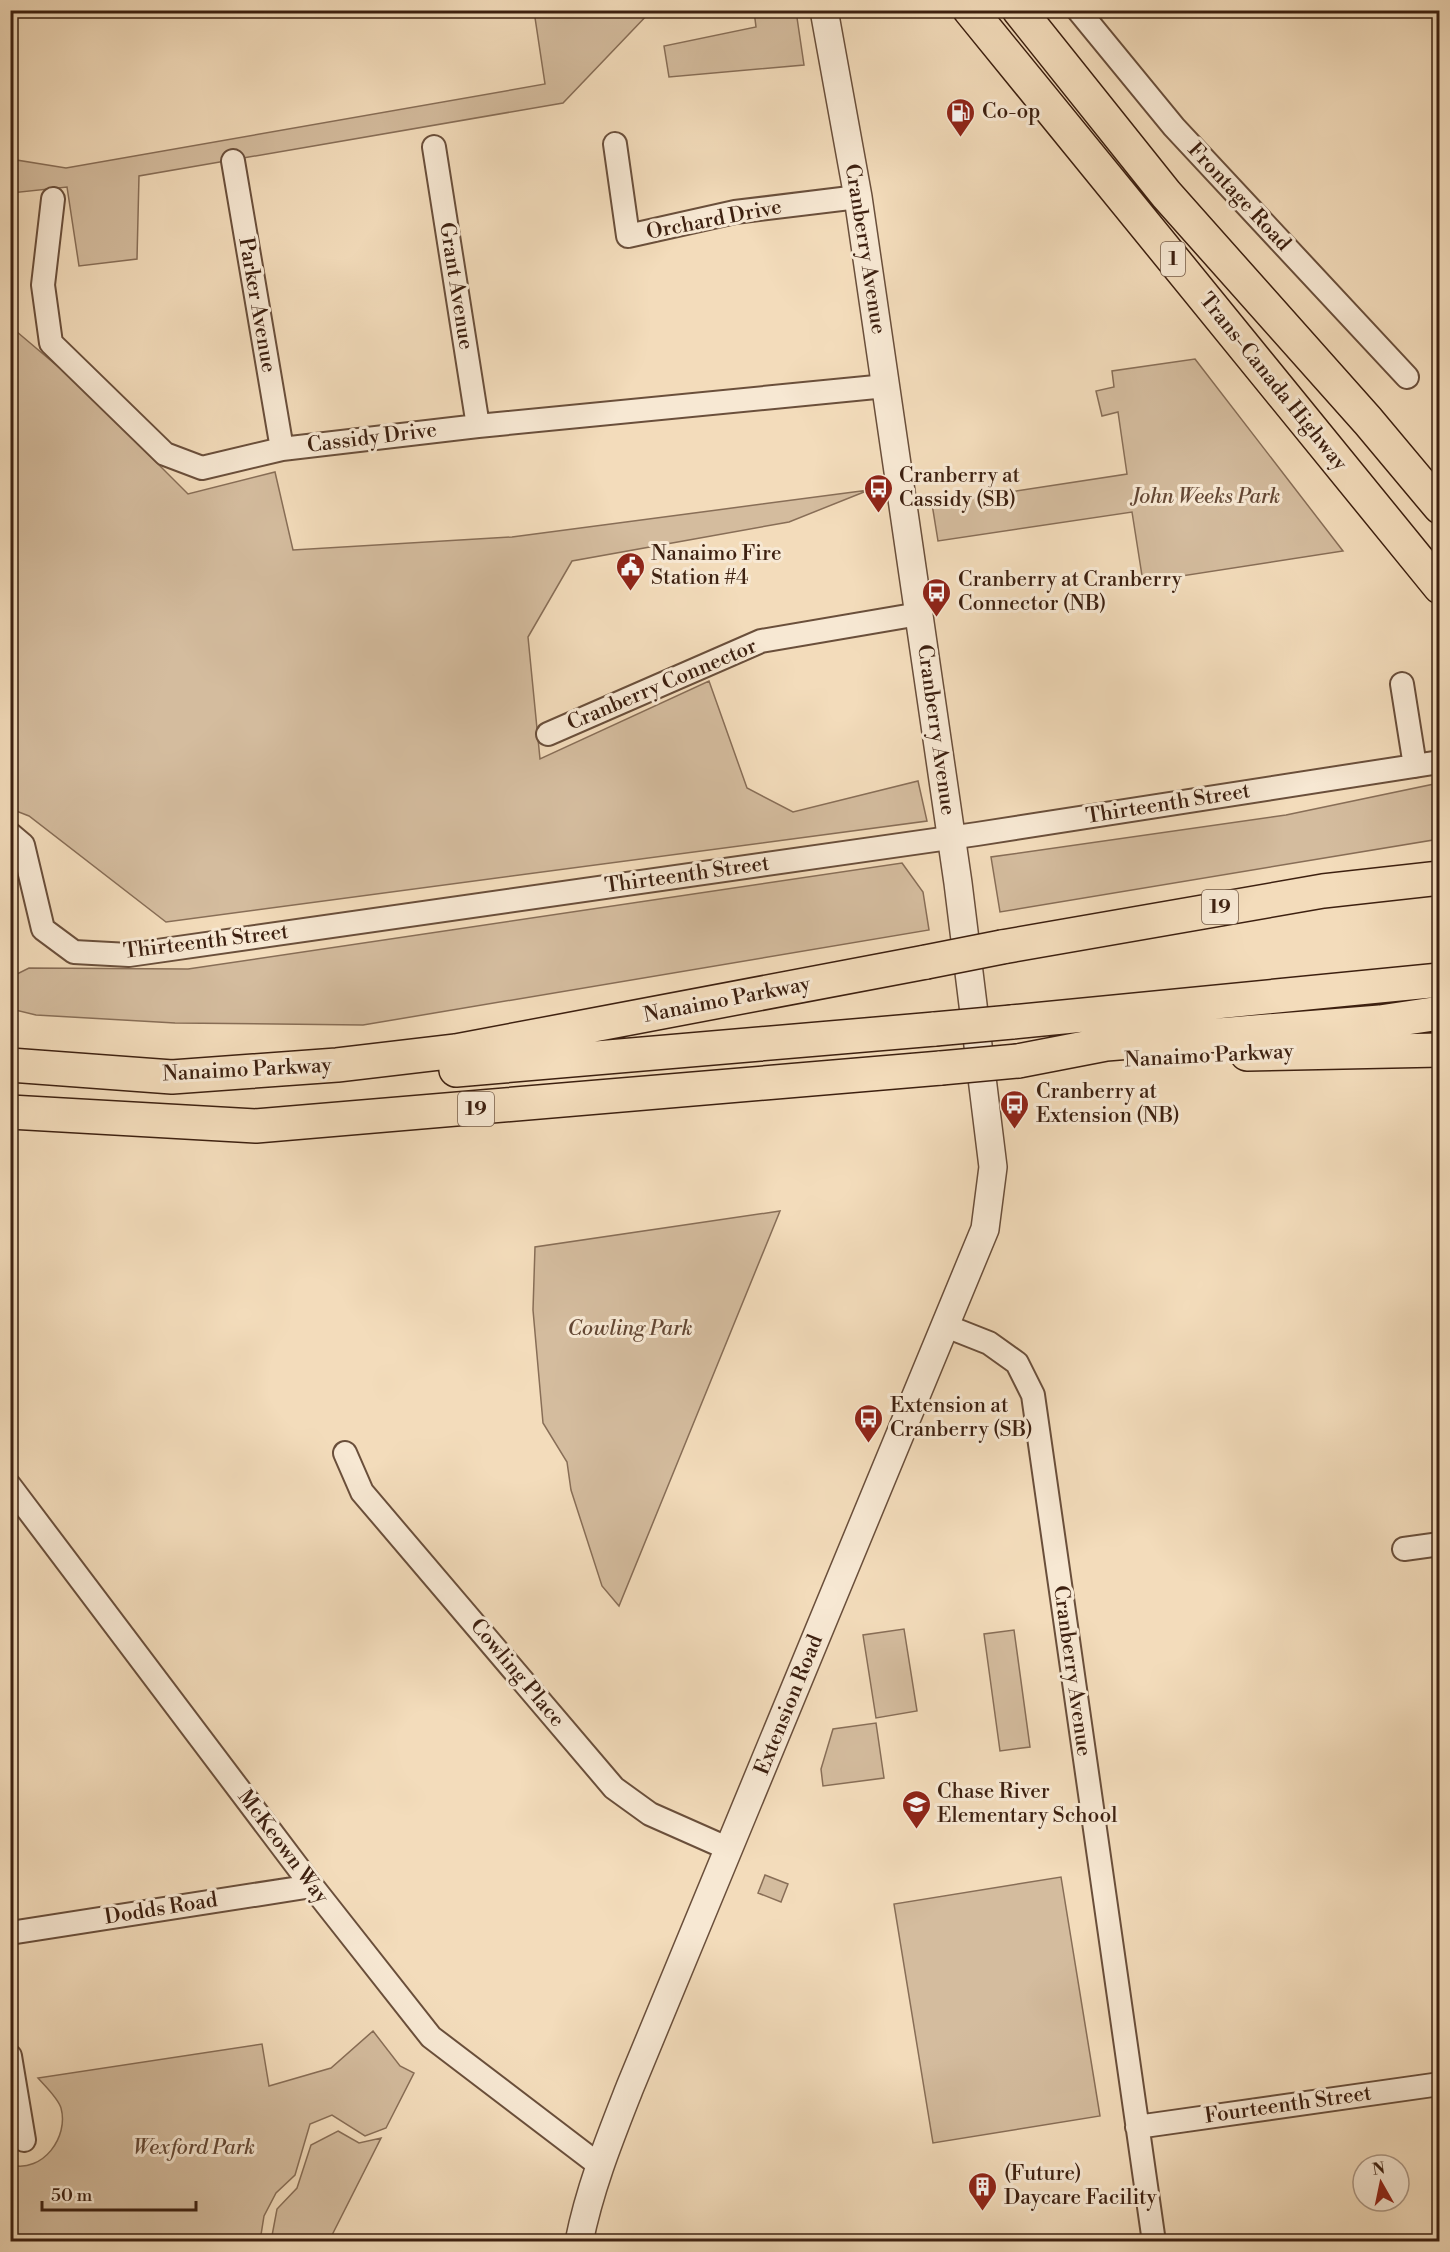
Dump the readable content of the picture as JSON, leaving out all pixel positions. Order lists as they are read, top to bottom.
{
  "streets": {
    "highway": [
      "1",
      "Trans-Canada Highway",
      "19",
      "Nanaimo Parkway"
    ],
    "street": [
      "Frontage Road",
      "Orchard Drive",
      "Cranberry Avenue",
      "Grant Avenue",
      "Parker Avenue",
      "Cassidy Drive",
      "Cranberry Connector",
      "Thirteenth Street",
      "Cowling Place",
      "Extension Road",
      "McKeown Way",
      "Dodds Road",
      "Fourteenth Street"
    ]
  },
  "crossings": [
    ["Orchard Drive", "Cranberry Avenue"],
    ["Cranberry Avenue", "Cassidy Drive"],
    ["Cranberry Avenue", "Cranberry Connector"],
    ["Cranberry Avenue", "Thirteenth Street"],
    ["Cranberry Avenue", "Extension Road"],
    ["Cranberry Avenue", "Fourteenth Street"],
    ["Grant Avenue", "Cassidy Drive"],
    ["Parker Avenue", "Cassidy Drive"],
    ["Cowling Place", "Extension Road"],
    ["Extension Road", "McKeown Way"],
    ["McKeown Way", "Dodds Road"]
  ],
  "parks": ["John Weeks Park", "Cowling Park", "Wexford Park"],
  "places": {
    "fuel station": ["Co-op"],
    "bus stop": [
      "Cranberry at Cassidy (SB)",
      "Cranberry at Cranberry Connector (NB)",
      "Cranberry at Extension (NB)",
      "Extension at Cranberry (SB)"
    ],
    "public building": ["Nanaimo Fire Station #4"],
    "school or university": ["Chase River Elementary School"],
    "building": ["(Future) Daycare Facility"]
  },
  "scale_bar": "50 m",
  "north": "top"
}
